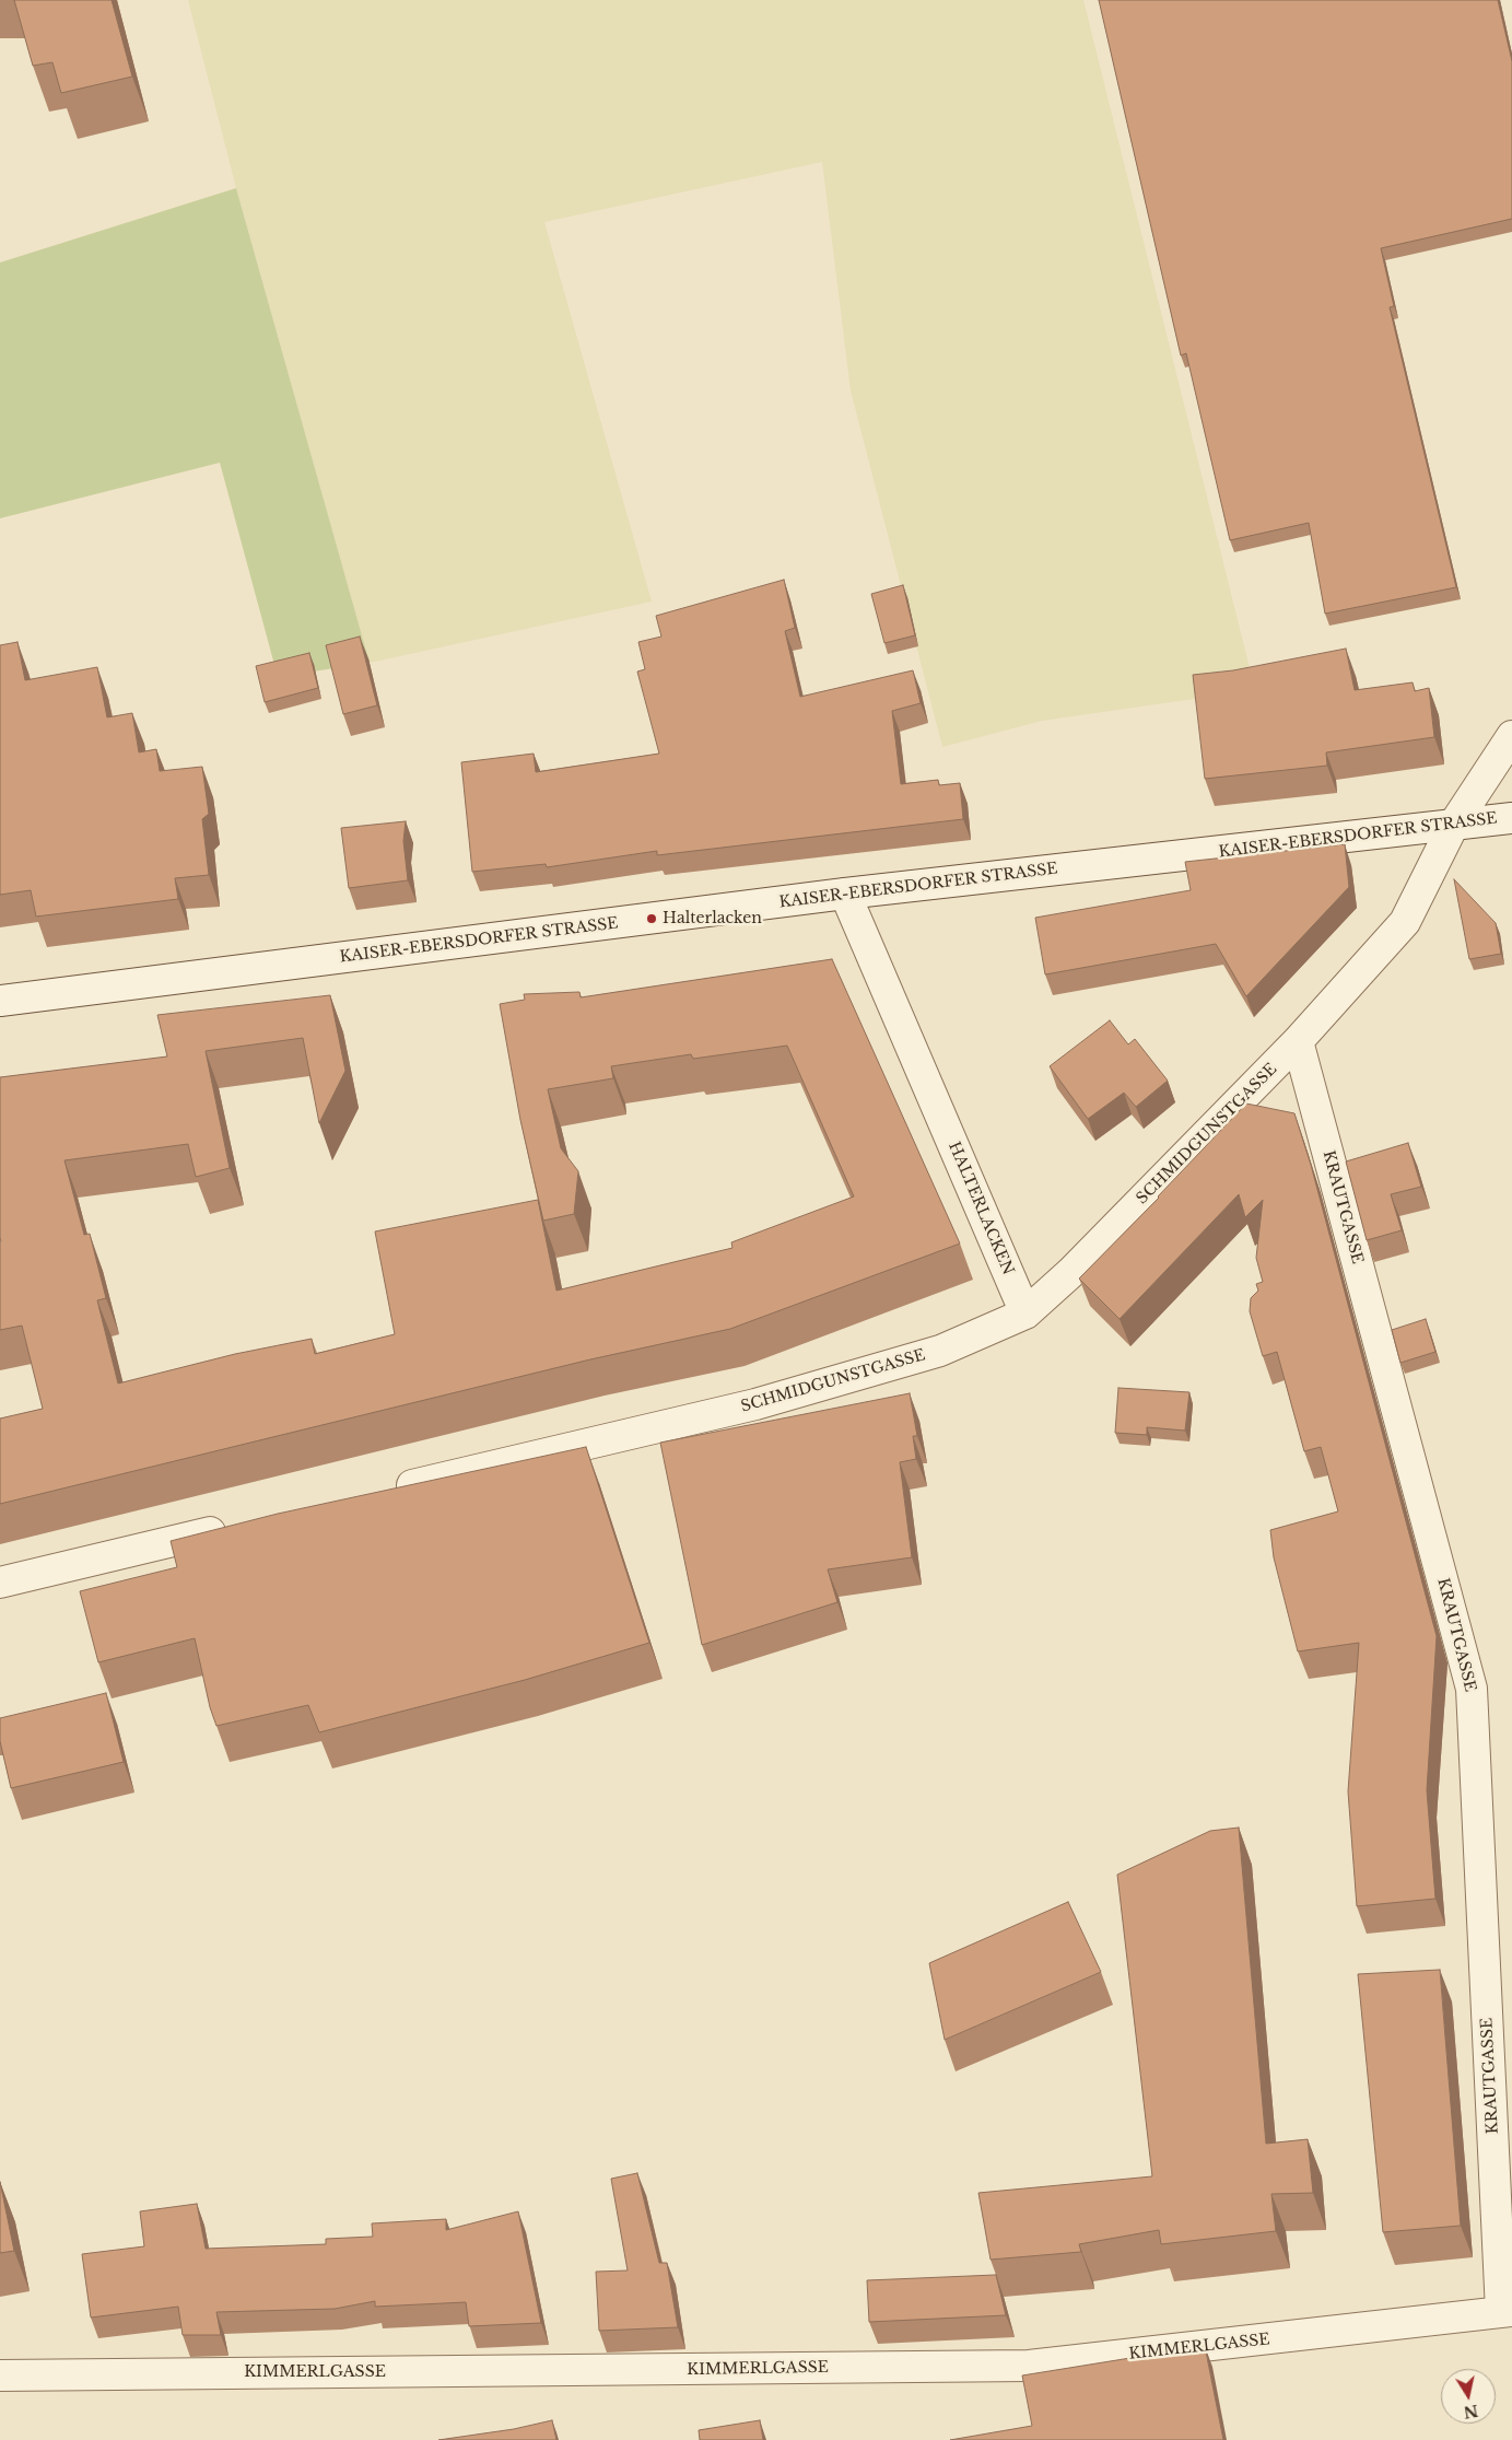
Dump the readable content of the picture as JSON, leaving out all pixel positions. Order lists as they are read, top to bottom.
{
  "streets": {
    "street": [
      "KAISER-EBERSDORFER STRASSE",
      "SCHMIDGUNSTGASSE",
      "KRAUTGASSE",
      "HALTERLACKEN",
      "KIMMERLGASSE"
    ]
  },
  "crossings": [
    ["KAISER-EBERSDORFER STRASSE", "SCHMIDGUNSTGASSE"],
    ["KAISER-EBERSDORFER STRASSE", "HALTERLACKEN"],
    ["SCHMIDGUNSTGASSE", "KRAUTGASSE"],
    ["SCHMIDGUNSTGASSE", "HALTERLACKEN"],
    ["KRAUTGASSE", "KIMMERLGASSE"]
  ],
  "places": ["Halterlacken"],
  "north": "bottom"
}
